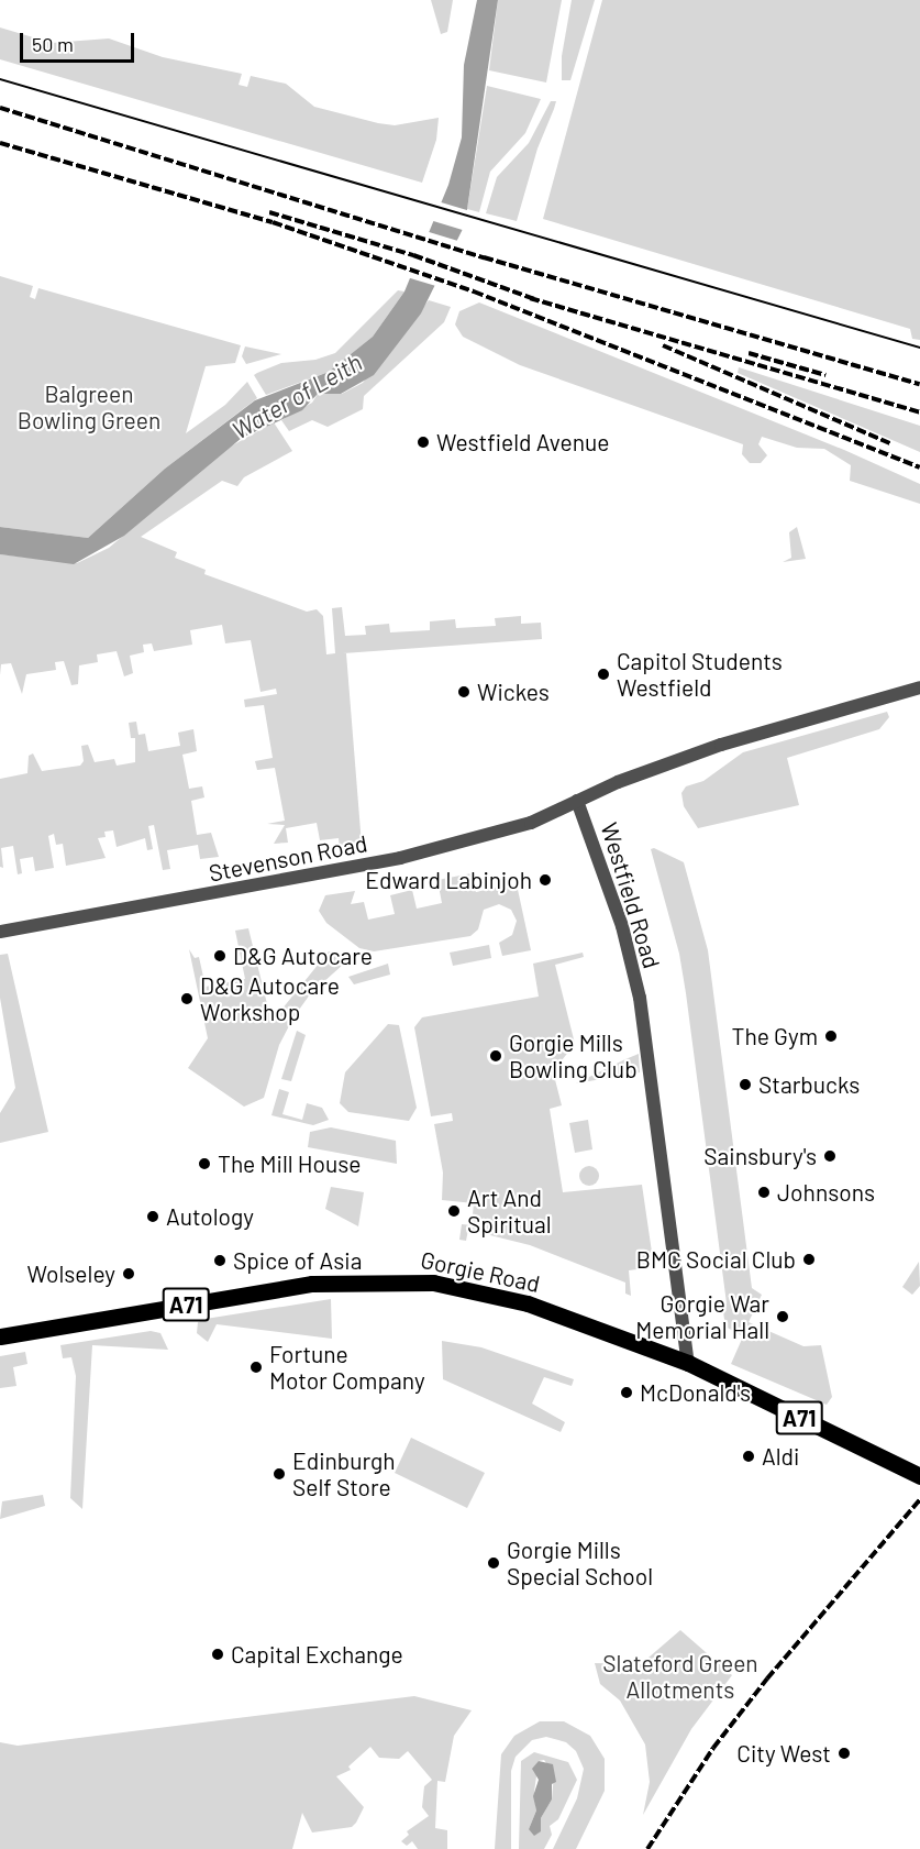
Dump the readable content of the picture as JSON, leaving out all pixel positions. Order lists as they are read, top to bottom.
{
  "streets": {
    "main road": ["Gorgie Road", "A71"],
    "street": ["Stevenson Road", "Westfield Road"]
  },
  "crossings": [
    ["Stevenson Road", "Westfield Road"],
    ["Westfield Road", "Gorgie Road"]
  ],
  "water": ["Water of Leith"],
  "parks": ["Balgreen Bowling Green", "Slateford Green Allotments"],
  "places": [
    "Westfield Avenue",
    "Capitol Students Westfield",
    "Wickes",
    "Edward Labinjoh",
    "D&G Autocare",
    "D&G Autocare Workshop",
    "The Gym",
    "Gorgie Mills Bowling Club",
    "Starbucks",
    "Sainsbury's",
    "The Mill House",
    "Johnsons",
    "Art And Spiritual",
    "Autology",
    "BMC Social Club",
    "Spice of Asia",
    "Wolseley",
    "Gorgie War Memorial Hall",
    "Fortune Motor Company",
    "McDonald's",
    "Aldi",
    "Edinburgh Self Store",
    "Gorgie Mills Special School",
    "Capital Exchange",
    "City West"
  ],
  "scale_bar": "50 m"
}
